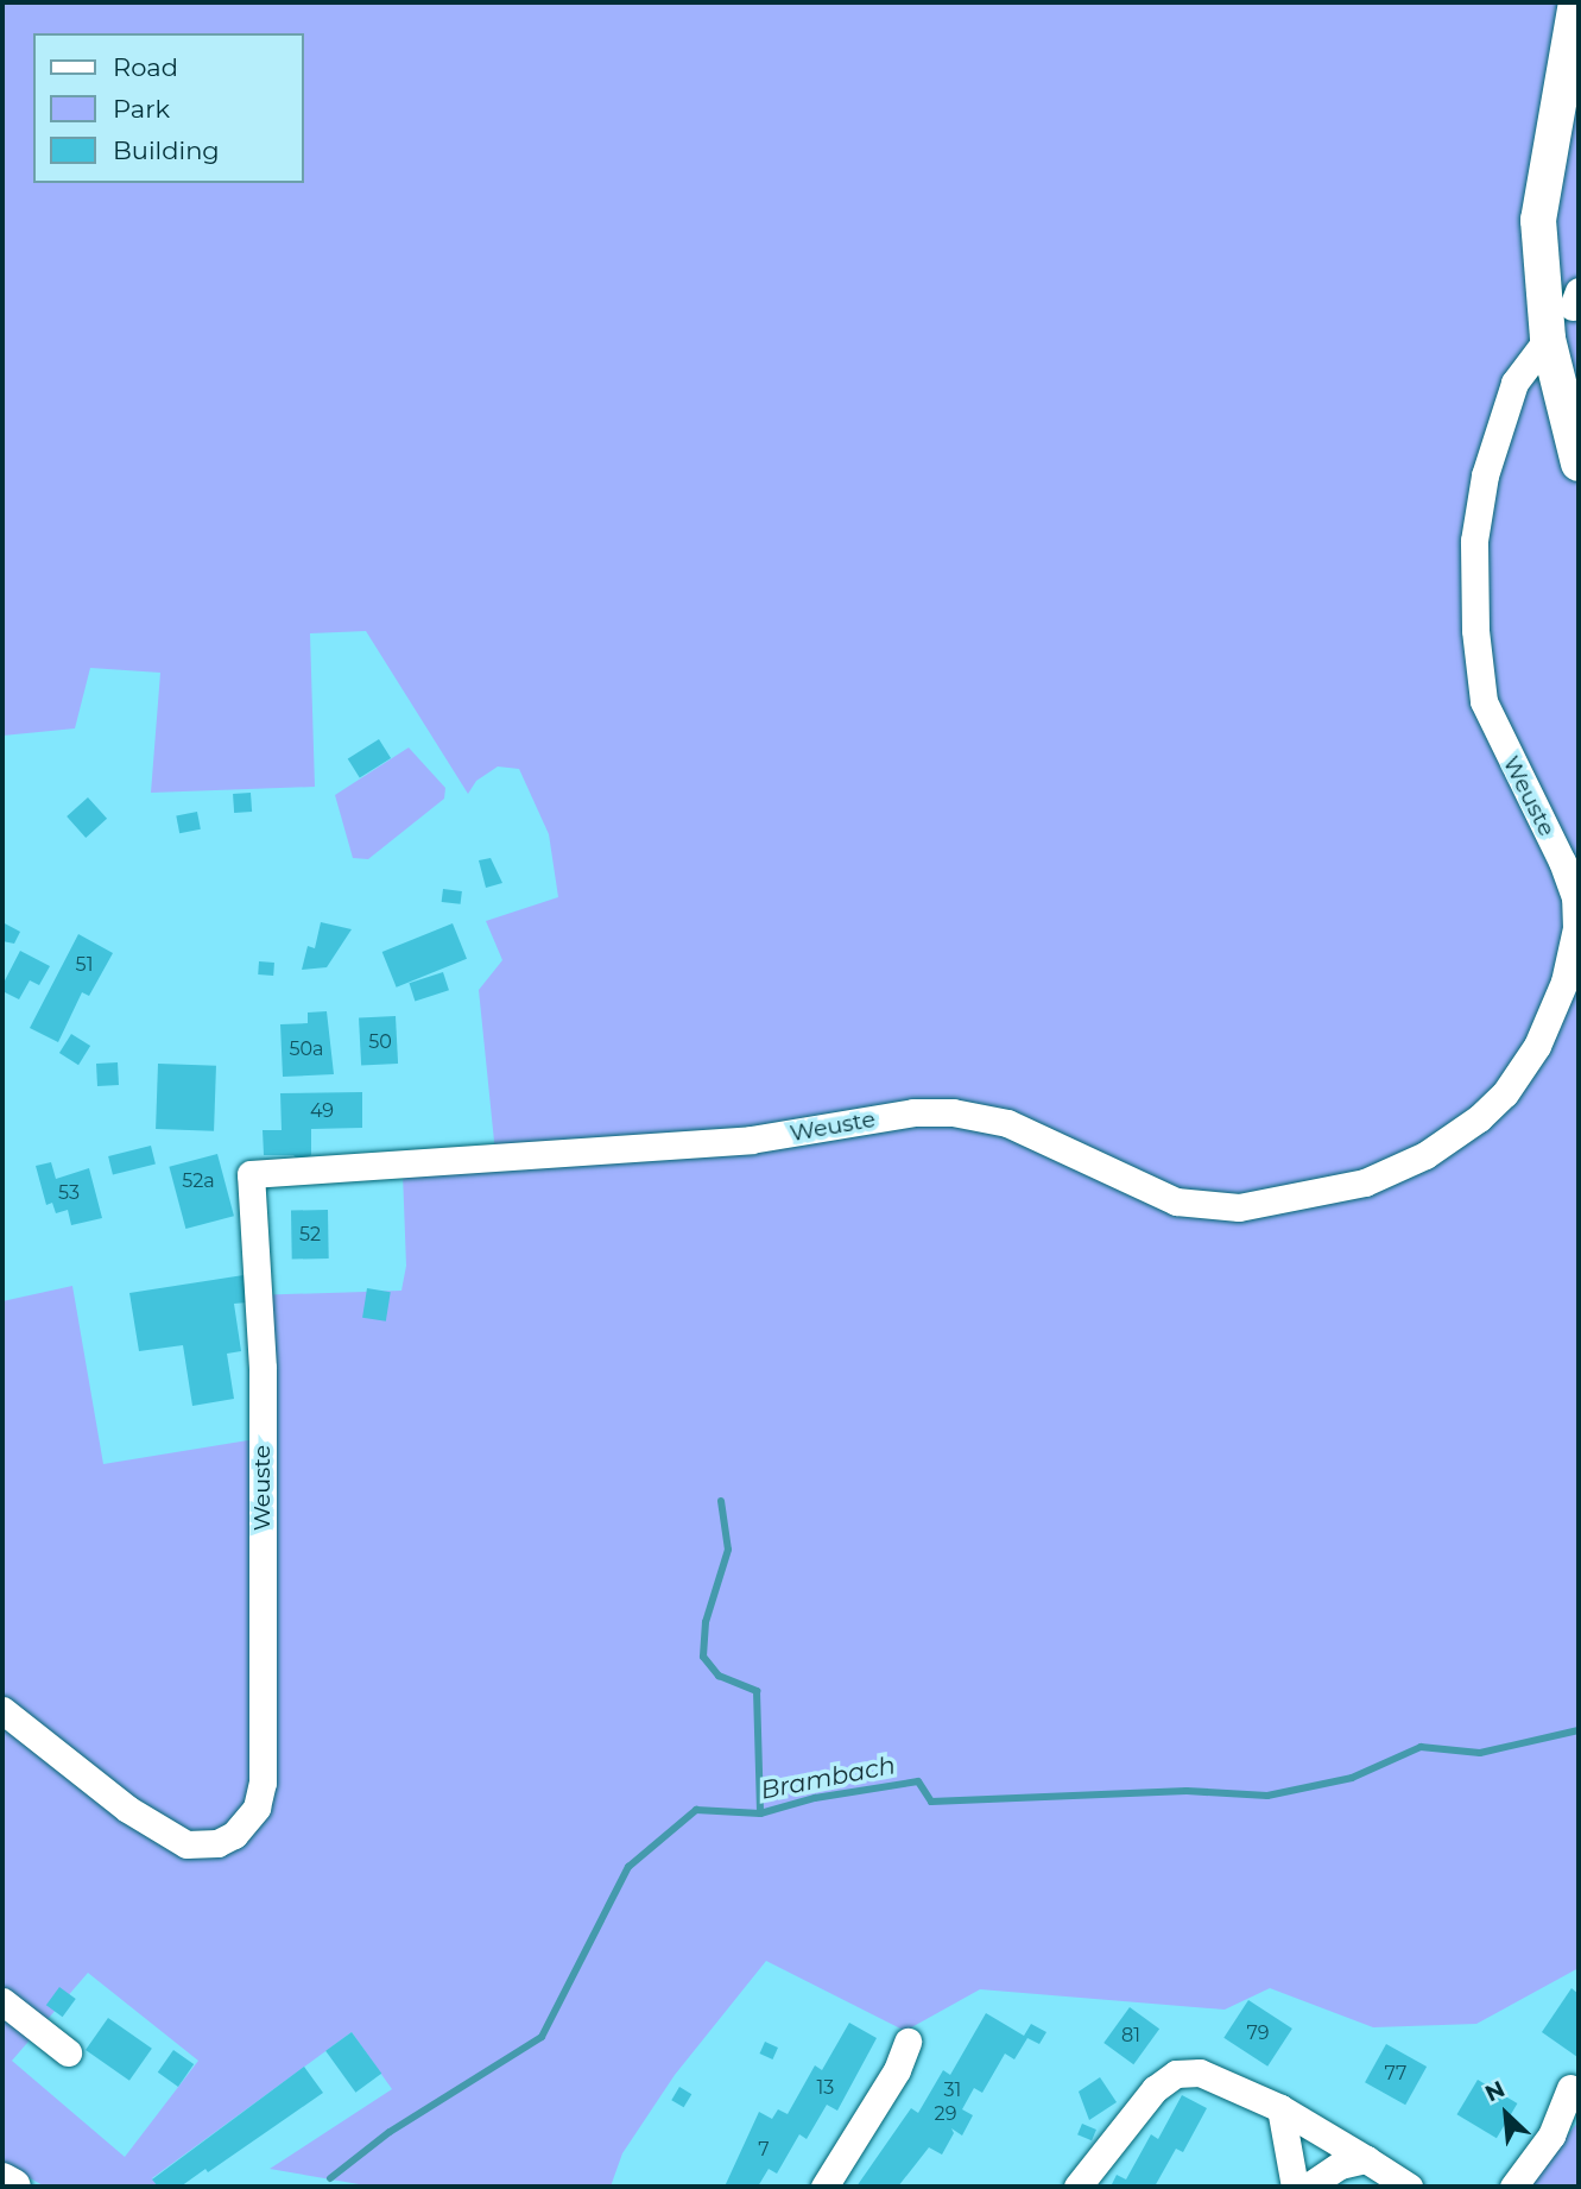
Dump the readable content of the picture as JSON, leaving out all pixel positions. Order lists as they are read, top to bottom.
{
  "streets": {
    "street": ["Weuste"]
  },
  "water": ["Brambach"],
  "house_numbers": [
    "51",
    "50",
    "50a",
    "49",
    "52a",
    "53",
    "52",
    "79",
    "81",
    "77",
    "13",
    "31",
    "29",
    "7"
  ],
  "legend": ["Road", "Park", "Building"],
  "north": "top left"
}
